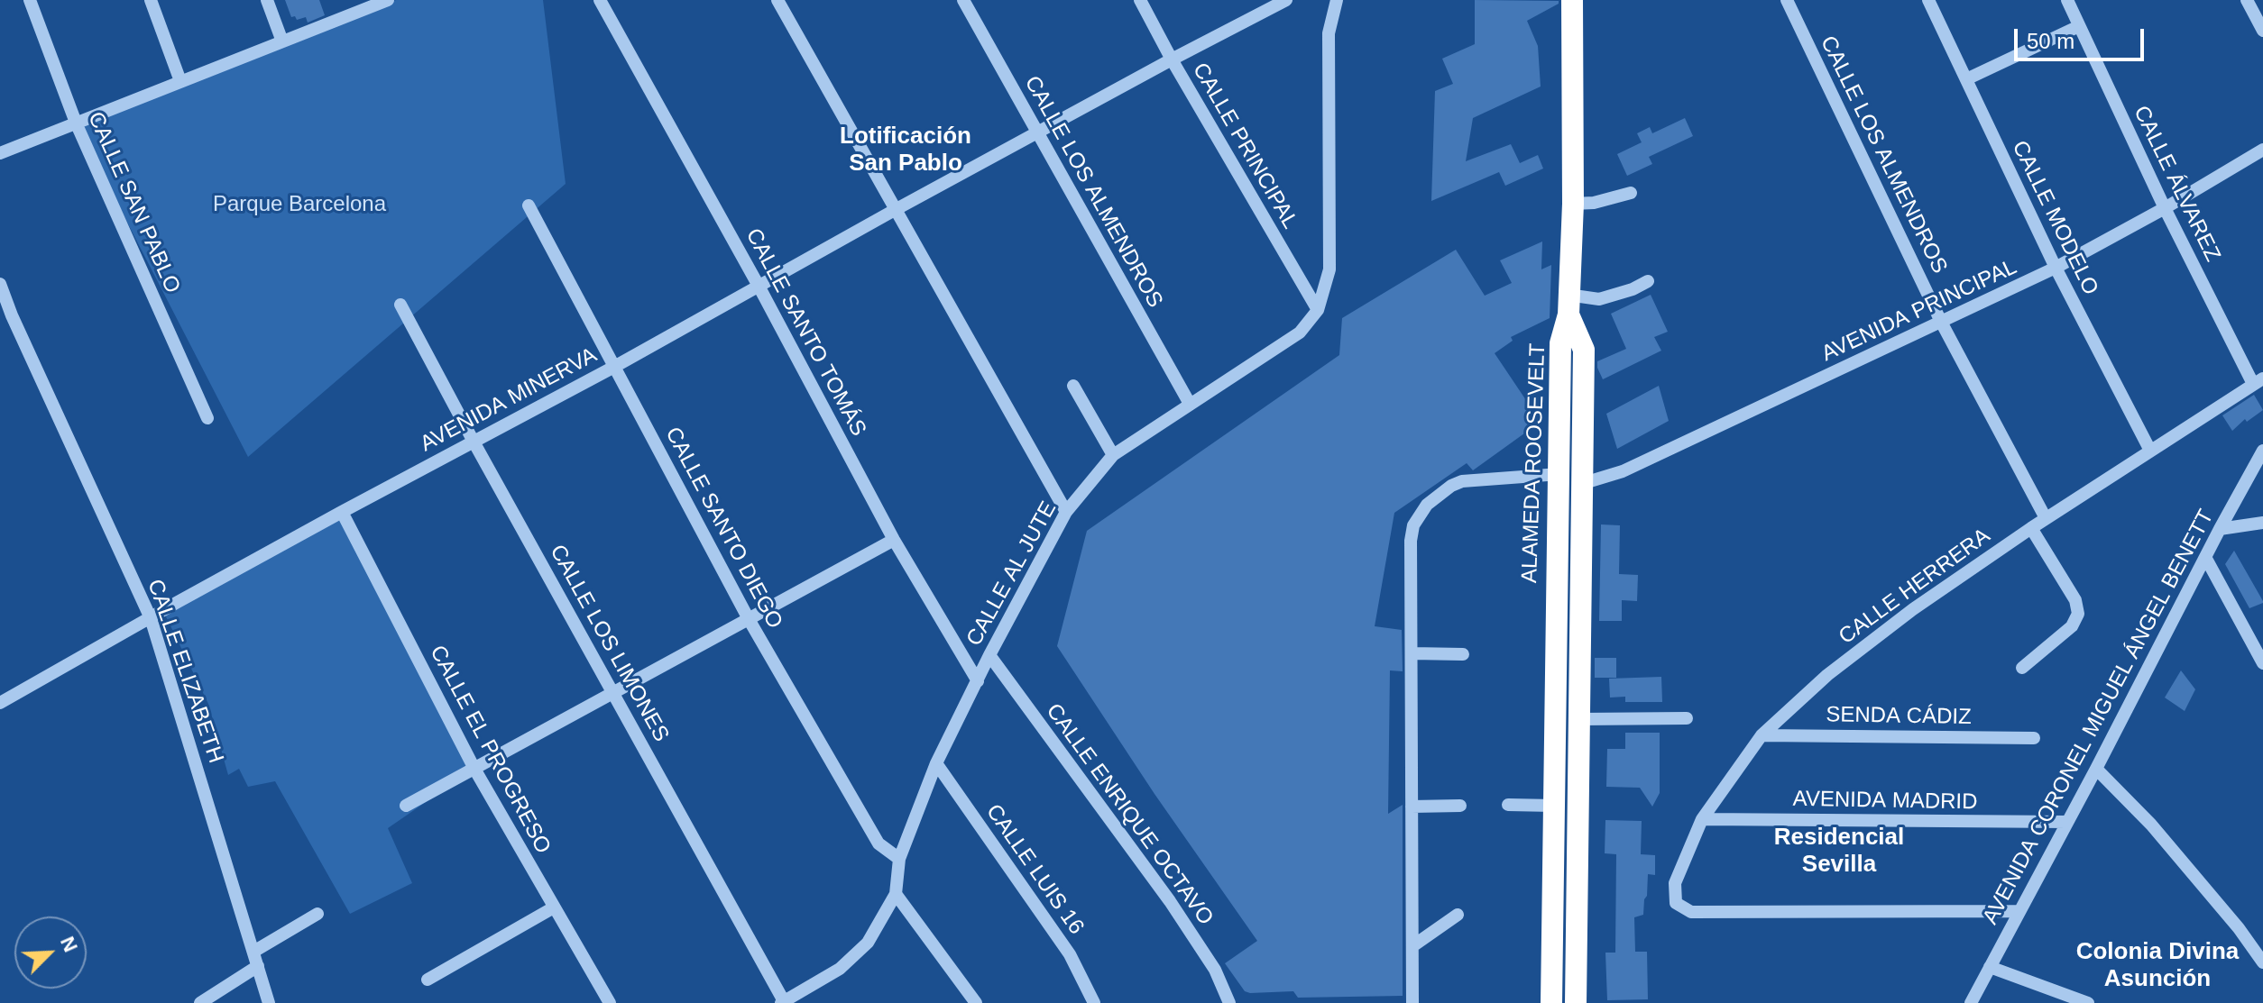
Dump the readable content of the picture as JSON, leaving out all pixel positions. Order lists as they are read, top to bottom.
{
  "streets": {
    "highway": ["ALAMEDA ROOSEVELT"],
    "street": [
      "CALLE PRINCIPAL",
      "CALLE LOS ALMENDROS",
      "CALLE ÁLVAREZ",
      "CALLE SAN PABLO",
      "CALLE MODELO",
      "AVENIDA PRINCIPAL",
      "CALLE SANTO TOMÁS",
      "AVENIDA MINERVA",
      "CALLE SANTO DIEGO",
      "CALLE AL JUTE",
      "CALLE HERRERA",
      "CALLE LOS LIMONES",
      "CALLE ELIZABETH",
      "SENDA CÁDIZ",
      "AVENIDA CORONEL MIGUEL ÁNGEL BENETT",
      "CALLE EL PROGRESO",
      "AVENIDA MADRID",
      "CALLE ENRIQUE OCTAVO",
      "CALLE LUIS 16"
    ]
  },
  "crossings": [
    ["CALLE PRINCIPAL", "AVENIDA MINERVA"],
    ["CALLE PRINCIPAL", "CALLE AL JUTE"],
    ["CALLE LOS ALMENDROS", "AVENIDA PRINCIPAL"],
    ["CALLE LOS ALMENDROS", "AVENIDA MINERVA"],
    ["CALLE LOS ALMENDROS", "CALLE AL JUTE"],
    ["CALLE LOS ALMENDROS", "CALLE HERRERA"],
    ["CALLE ÁLVAREZ", "AVENIDA PRINCIPAL"],
    ["CALLE ÁLVAREZ", "CALLE HERRERA"],
    ["CALLE MODELO", "AVENIDA PRINCIPAL"],
    ["CALLE MODELO", "CALLE HERRERA"],
    ["AVENIDA PRINCIPAL", "ALAMEDA ROOSEVELT"],
    ["CALLE SANTO TOMÁS", "AVENIDA MINERVA"],
    ["CALLE SANTO TOMÁS", "CALLE AL JUTE"],
    ["AVENIDA MINERVA", "CALLE SANTO DIEGO"],
    ["AVENIDA MINERVA", "CALLE LOS LIMONES"],
    ["AVENIDA MINERVA", "CALLE ELIZABETH"],
    ["AVENIDA MINERVA", "CALLE EL PROGRESO"],
    ["CALLE SANTO DIEGO", "CALLE AL JUTE"],
    ["CALLE AL JUTE", "CALLE LOS LIMONES"],
    ["CALLE AL JUTE", "CALLE ENRIQUE OCTAVO"],
    ["CALLE AL JUTE", "CALLE LUIS 16"],
    ["CALLE HERRERA", "SENDA CÁDIZ"],
    ["CALLE HERRERA", "AVENIDA CORONEL MIGUEL ÁNGEL BENETT"],
    ["CALLE HERRERA", "AVENIDA MADRID"],
    ["AVENIDA CORONEL MIGUEL ÁNGEL BENETT", "AVENIDA MADRID"]
  ],
  "districts": ["Lotificación San Pablo", "Residencial Sevilla", "Colonia Divina Asunción"],
  "parks": ["Parque Barcelona"],
  "scale_bar": "50 m",
  "north": "top right"
}
